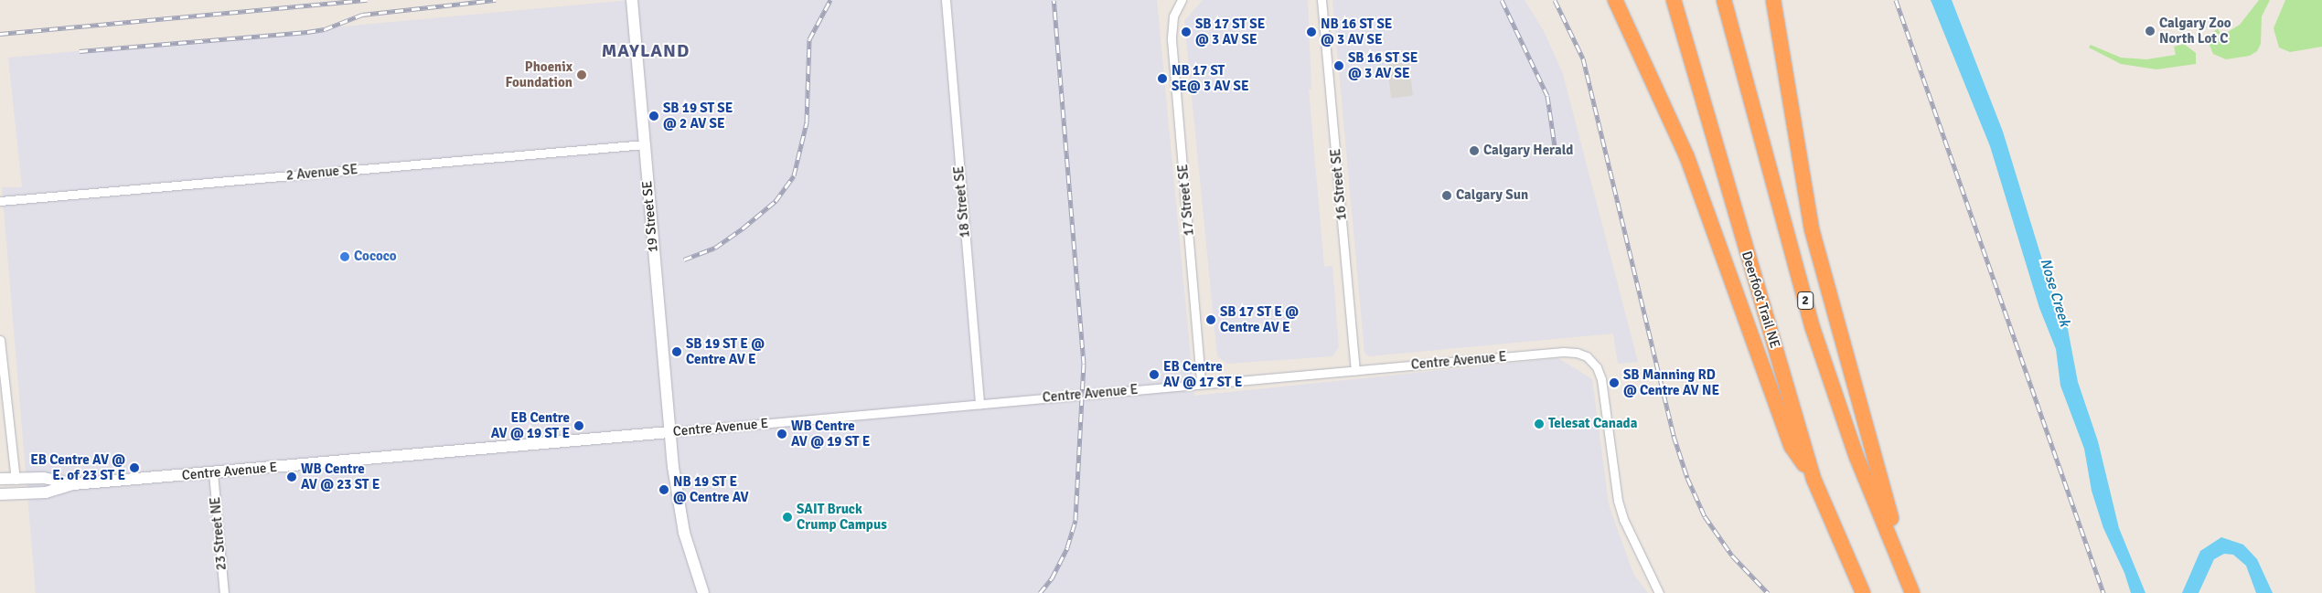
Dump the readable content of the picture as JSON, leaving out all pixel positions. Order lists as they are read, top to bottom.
{
  "streets": {
    "highway": ["Deerfoot Trail NE", "2"],
    "street": [
      "2 Avenue SE",
      "16 Street SE",
      "17 Street SE",
      "18 Street SE",
      "19 Street SE",
      "Centre Avenue E",
      "23 Street NE"
    ]
  },
  "crossings": [
    ["2 Avenue SE", "19 Street SE"],
    ["16 Street SE", "Centre Avenue E"],
    ["17 Street SE", "Centre Avenue E"],
    ["18 Street SE", "Centre Avenue E"],
    ["19 Street SE", "Centre Avenue E"],
    ["Centre Avenue E", "23 Street NE"]
  ],
  "districts": ["MAYLAND"],
  "water": ["Nose Creek"],
  "places": [
    "Calgary Zoo North Lot C",
    "SB 17 ST SE @ 3 AV SE",
    "NB 16 ST SE @ 3 AV SE",
    "SB 16 ST SE @ 3 AV SE",
    "Phoenix Foundation",
    "NB 17 ST SE@ 3 AV SE",
    "SB 19 ST SE @ 2 AV SE",
    "Calgary Herald",
    "Calgary Sun",
    "Cococo",
    "SB 17 ST E @ Centre AV E",
    "SB 19 ST E @ Centre AV E",
    "EB Centre AV @ 17 ST E",
    "SB Manning RD @ Centre AV NE",
    "Telesat Canada",
    "EB Centre AV @ 19 ST E",
    "WB Centre AV @ 19 ST E",
    "EB Centre AV @ E. of 23 ST E",
    "WB Centre AV @ 23 ST E",
    "NB 19 ST E @ Centre AV",
    "SAIT Bruck Crump Campus"
  ]
}
